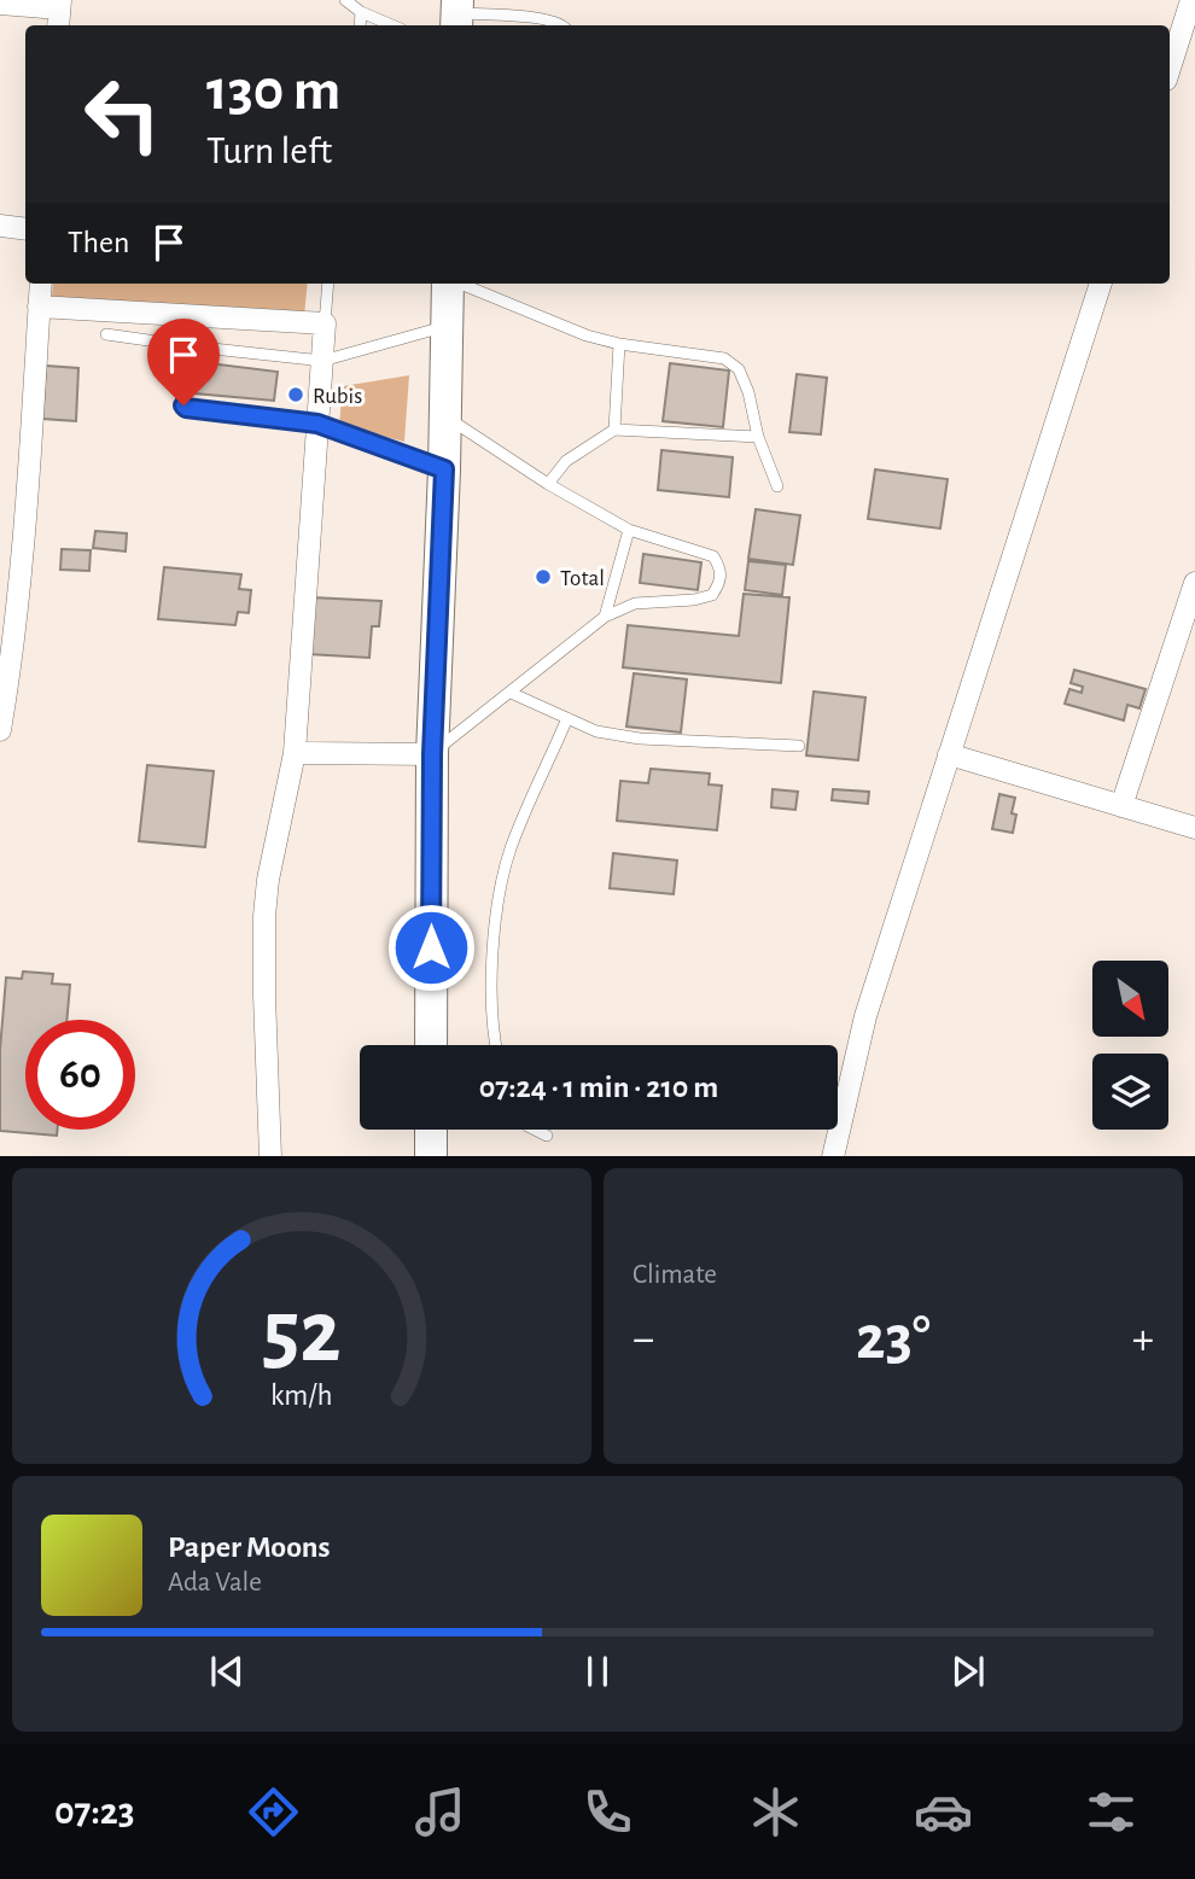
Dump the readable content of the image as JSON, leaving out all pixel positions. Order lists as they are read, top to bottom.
{
  "places": ["Rubis", "Total"],
  "north": "bottom right",
  "page": {
    "turn": ["130 m", "Turn left"],
    "then": "Then",
    "limit": "60",
    "trip": "07:24 · 1 min · 210 m",
    "tile": "Climate",
    "heat": ["−", "23°", "+"],
    "song": ["Paper Moons", "Ada Vale"],
    "tabs": "07:23",
    "gauge": ["52", "km/h"]
  }
}
